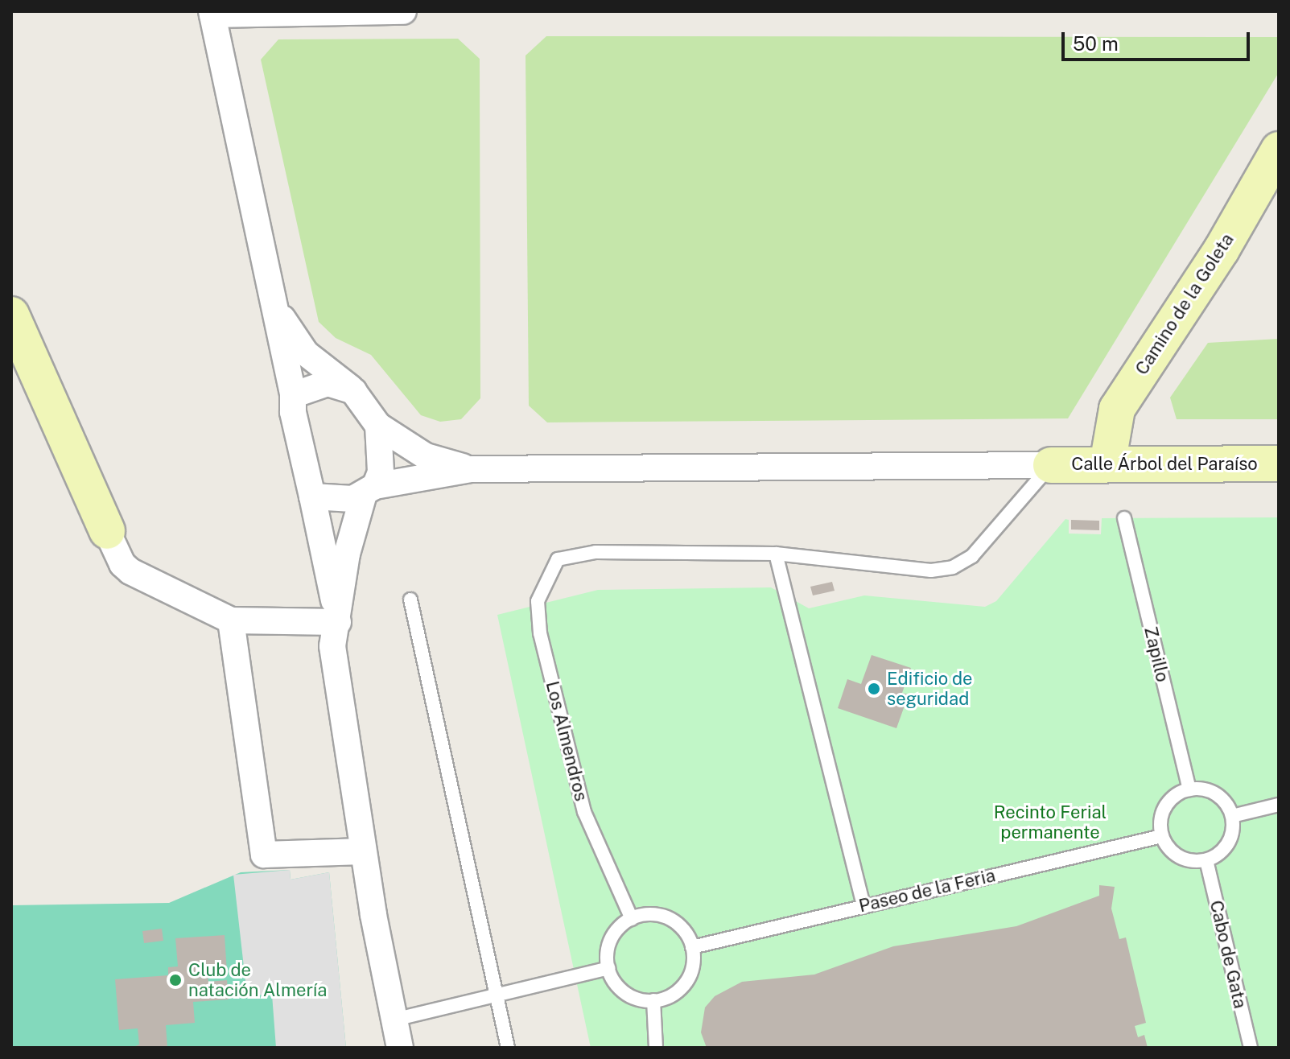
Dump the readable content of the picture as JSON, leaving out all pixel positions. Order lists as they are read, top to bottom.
{
  "streets": {
    "street": ["Camino de la Goleta", "Calle Árbol del Paraíso"],
    "lane": [
      "Zapillo",
      "Los Almendros",
      "Paseo de la Feria",
      "Cabo de Gata"
    ]
  },
  "crossings": [
    ["Camino de la Goleta", "Calle Árbol del Paraíso"],
    ["Zapillo", "Paseo de la Feria"],
    ["Zapillo", "Cabo de Gata"],
    ["Los Almendros", "Paseo de la Feria"],
    ["Paseo de la Feria", "Cabo de Gata"]
  ],
  "parks": ["Recinto Ferial permanente"],
  "places": ["Edificio de seguridad", "Club de natación Almería"],
  "scale_bar": "50 m"
}
